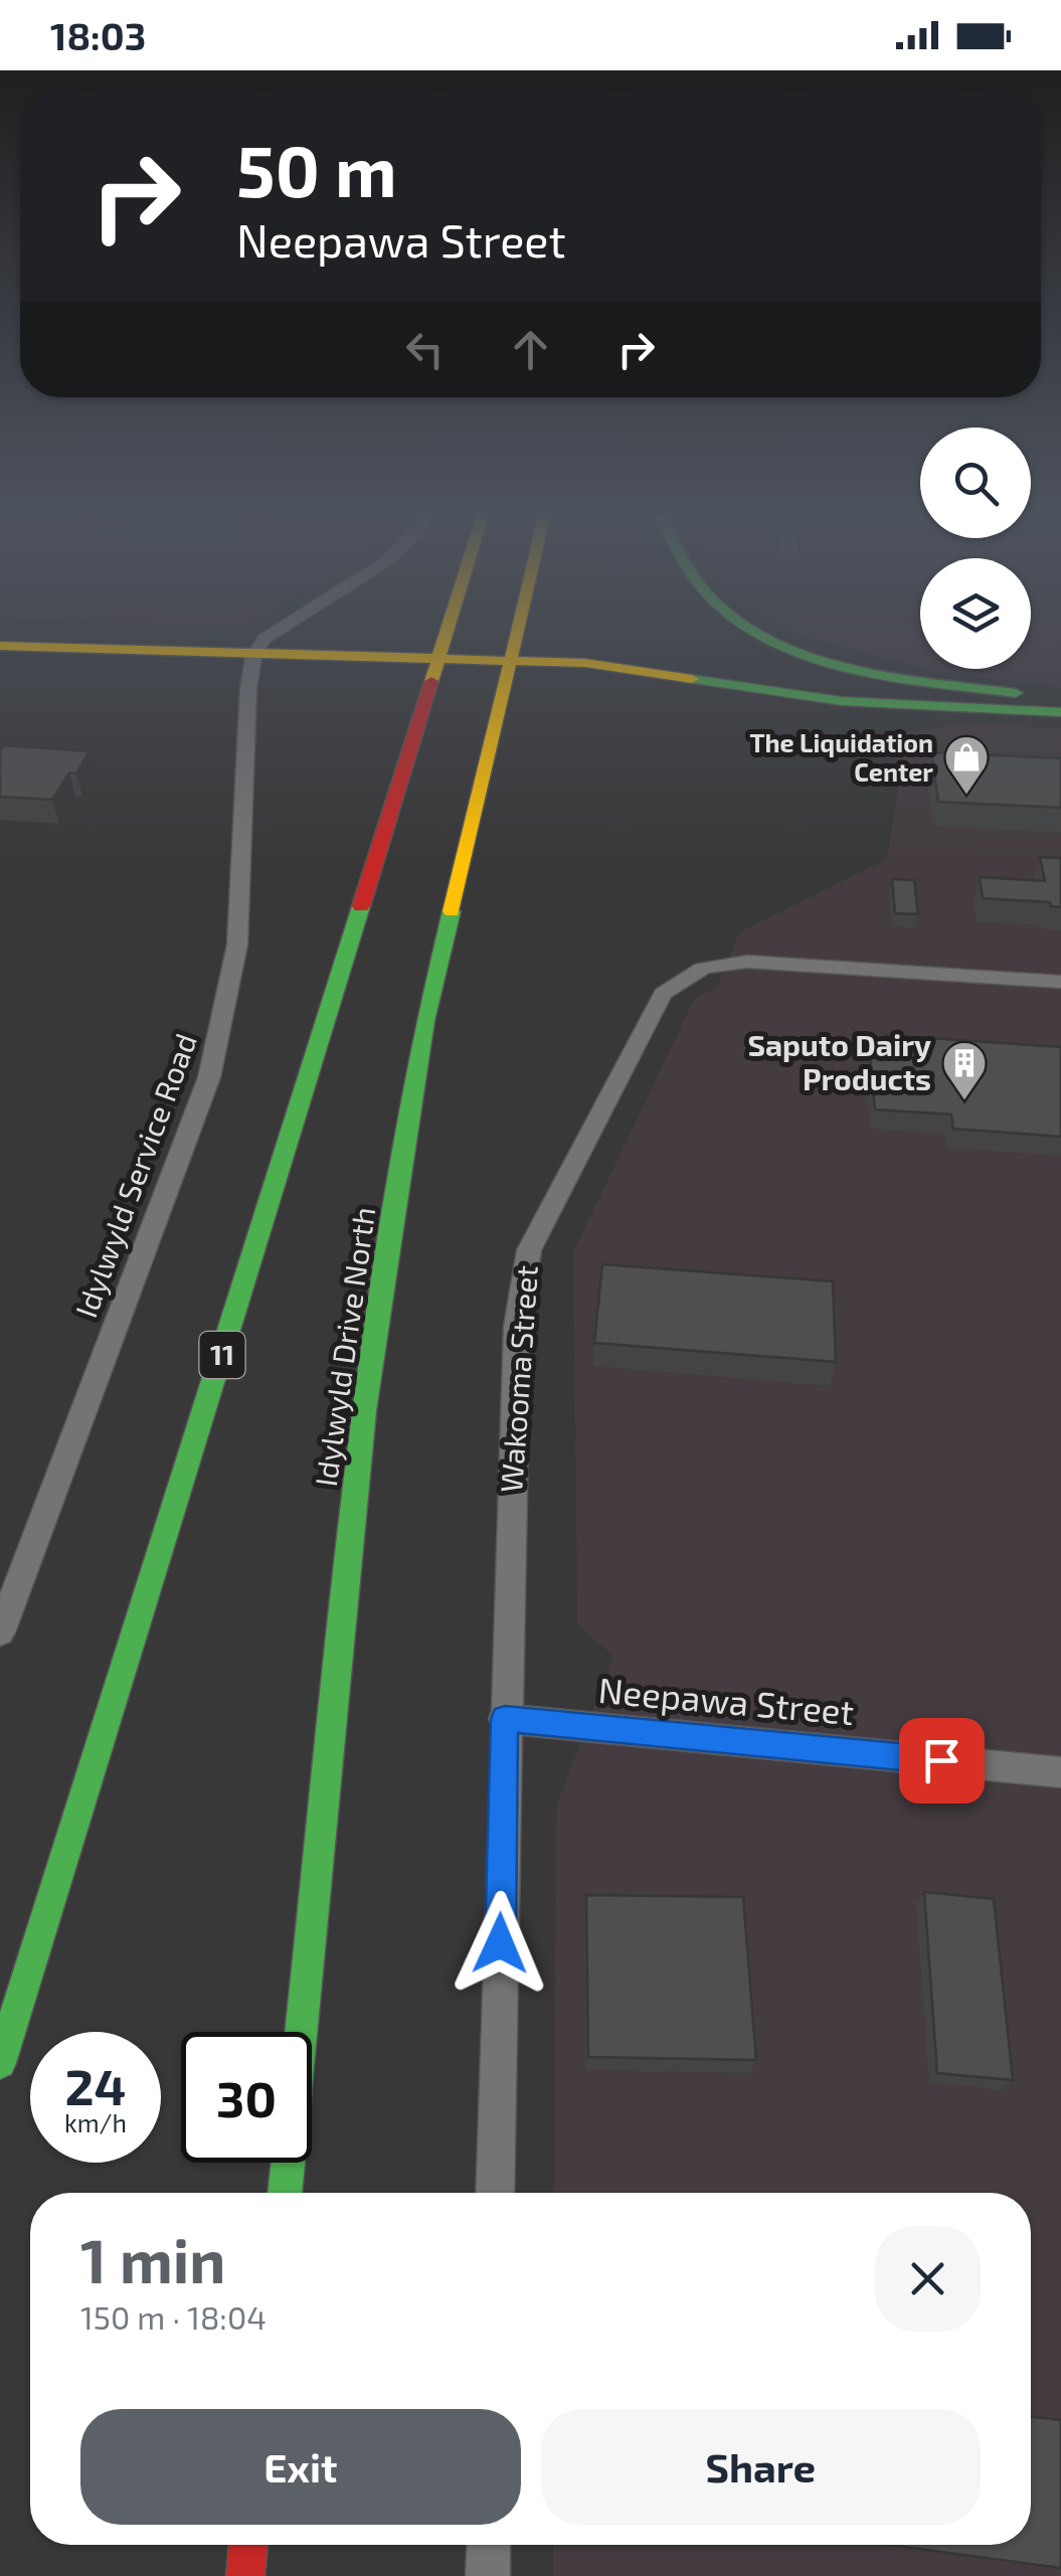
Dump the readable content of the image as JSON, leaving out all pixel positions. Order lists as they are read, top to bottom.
{
  "streets": {
    "main road": ["Idylwyld Drive North", "11"],
    "street": ["Idylwyld Service Road", "Wakooma Street", "Neepawa Street"]
  },
  "crossings": [
    ["Wakooma Street", "Neepawa Street"]
  ],
  "places": {
    "shop": ["The Liquidation Center"],
    "building": ["Saputo Dairy Products"]
  },
  "page": {
    "status": "18:03",
    "turn": ["50 m", "Neepawa Street"],
    "speed": "24 km/h",
    "limit": "30",
    "heading": ["1 min", "150 m · 18:04"],
    "buttons": ["Exit", "Share"]
  }
}
